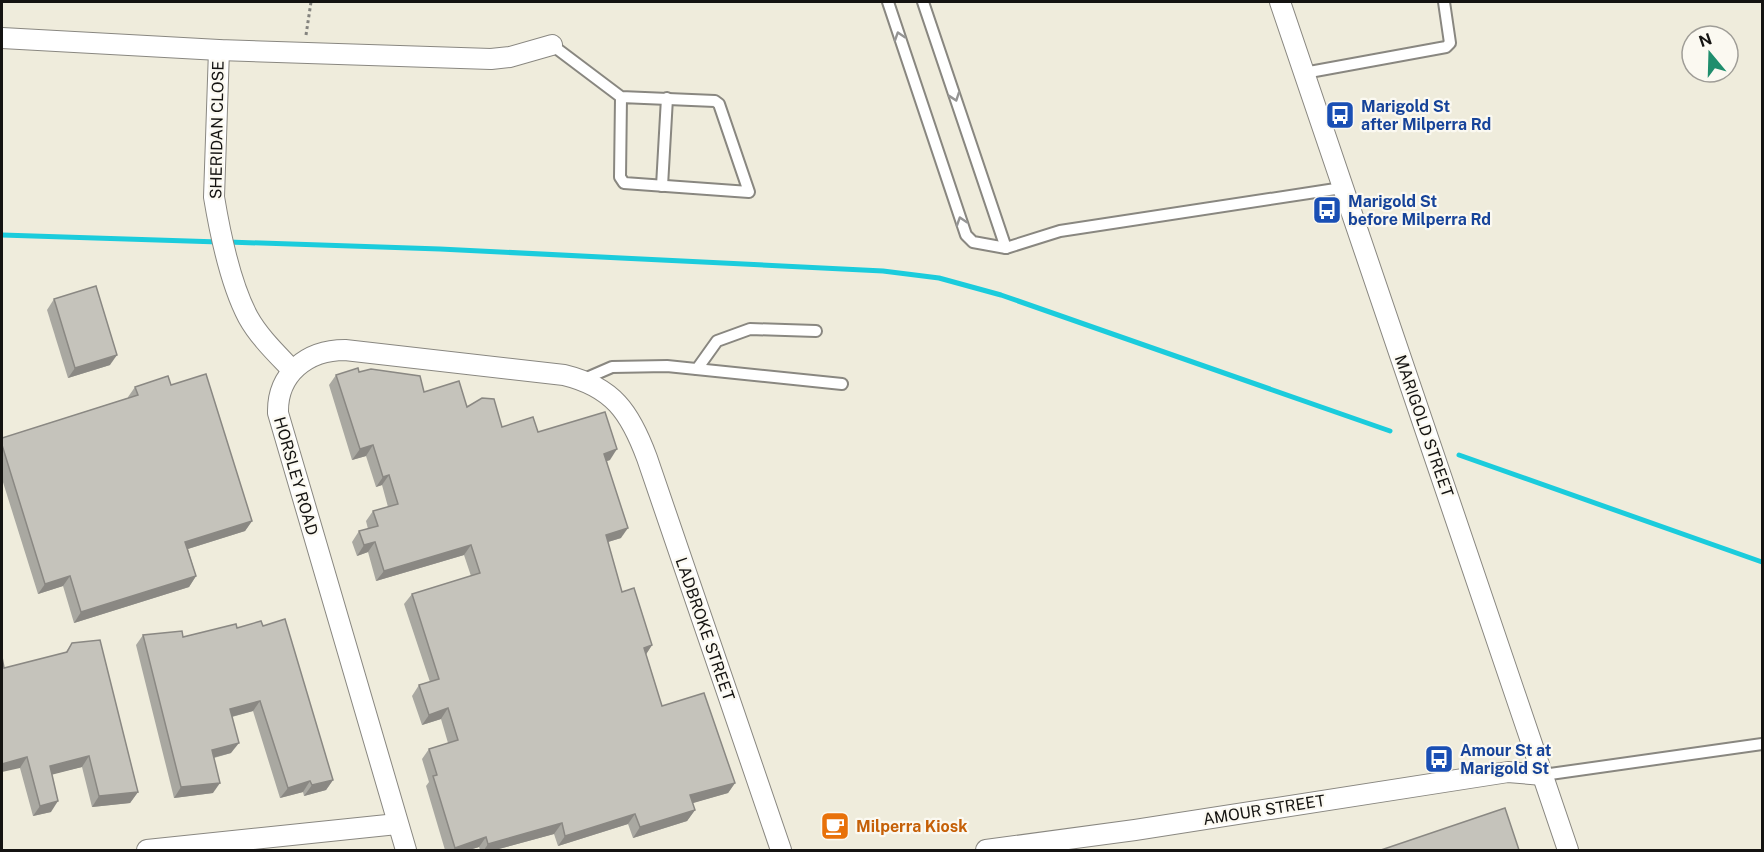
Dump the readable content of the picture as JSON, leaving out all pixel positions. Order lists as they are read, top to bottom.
{
  "streets": {
    "street": [
      "SHERIDAN CLOSE",
      "MARIGOLD STREET",
      "HORSLEY ROAD",
      "LADBROKE STREET",
      "AMOUR STREET"
    ]
  },
  "crossings": [
    ["SHERIDAN CLOSE", "HORSLEY ROAD"],
    ["MARIGOLD STREET", "AMOUR STREET"]
  ],
  "places": {
    "bus stop": ["Marigold St after Milperra Rd", "Marigold St before Milperra Rd", "Amour St at Marigold St"],
    "cafe": ["Milperra Kiosk"]
  },
  "north": "top"
}
